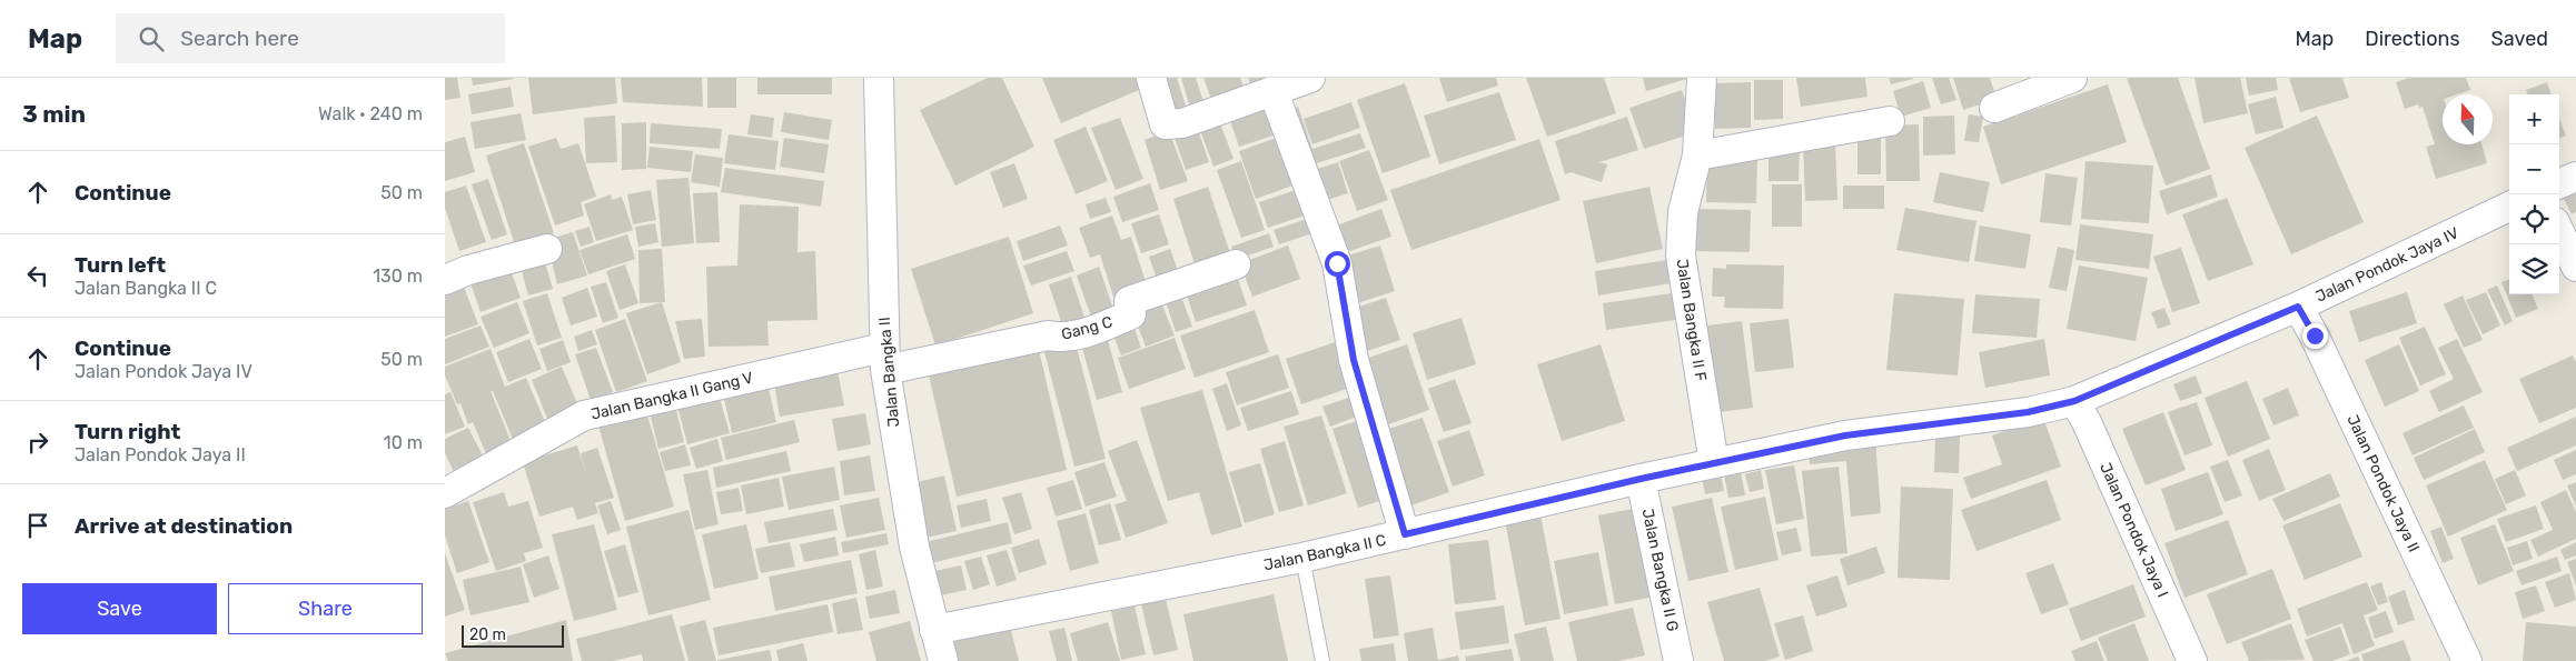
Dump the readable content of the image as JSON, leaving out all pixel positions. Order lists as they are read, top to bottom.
{
  "streets": {
    "street": [
      "Jalan Pondok Jaya IV",
      "Jalan Bangka II F",
      "Gang C",
      "Jalan Bangka II",
      "Jalan Bangka II Gang V",
      "Jalan Pondok Jaya II",
      "Jalan Pondok Jaya I",
      "Jalan Bangka II C",
      "Jalan Bangka II G"
    ]
  },
  "crossings": [
    ["Jalan Pondok Jaya IV", "Jalan Pondok Jaya II"],
    ["Jalan Pondok Jaya IV", "Jalan Pondok Jaya I"],
    ["Jalan Pondok Jaya IV", "Jalan Bangka II C"],
    ["Jalan Bangka II F", "Jalan Bangka II C"],
    ["Gang C", "Jalan Bangka II"],
    ["Gang C", "Jalan Bangka II Gang V"],
    ["Jalan Bangka II", "Jalan Bangka II Gang V"],
    ["Jalan Bangka II", "Jalan Bangka II C"],
    ["Jalan Pondok Jaya I", "Jalan Bangka II C"],
    ["Jalan Bangka II C", "Jalan Bangka II G"]
  ],
  "scale_bar": "20 m",
  "north": "top",
  "page": {
    "header": "Map",
    "search": "Search here",
    "nav": ["Map", "Directions", "Saved"],
    "heading": ["3 min", "Walk · 240 m"],
    "map_buttons": ["+", "−"],
    "list": [
      ["Continue", "50 m"],
      ["Turn left", "Jalan Bangka II C", "130 m"],
      ["Continue", "Jalan Pondok Jaya IV", "50 m"],
      ["Turn right", "Jalan Pondok Jaya II", "10 m"],
      "Arrive at destination"
    ],
    "buttons": ["Save", "Share"],
    "scale": "20 m"
  }
}
